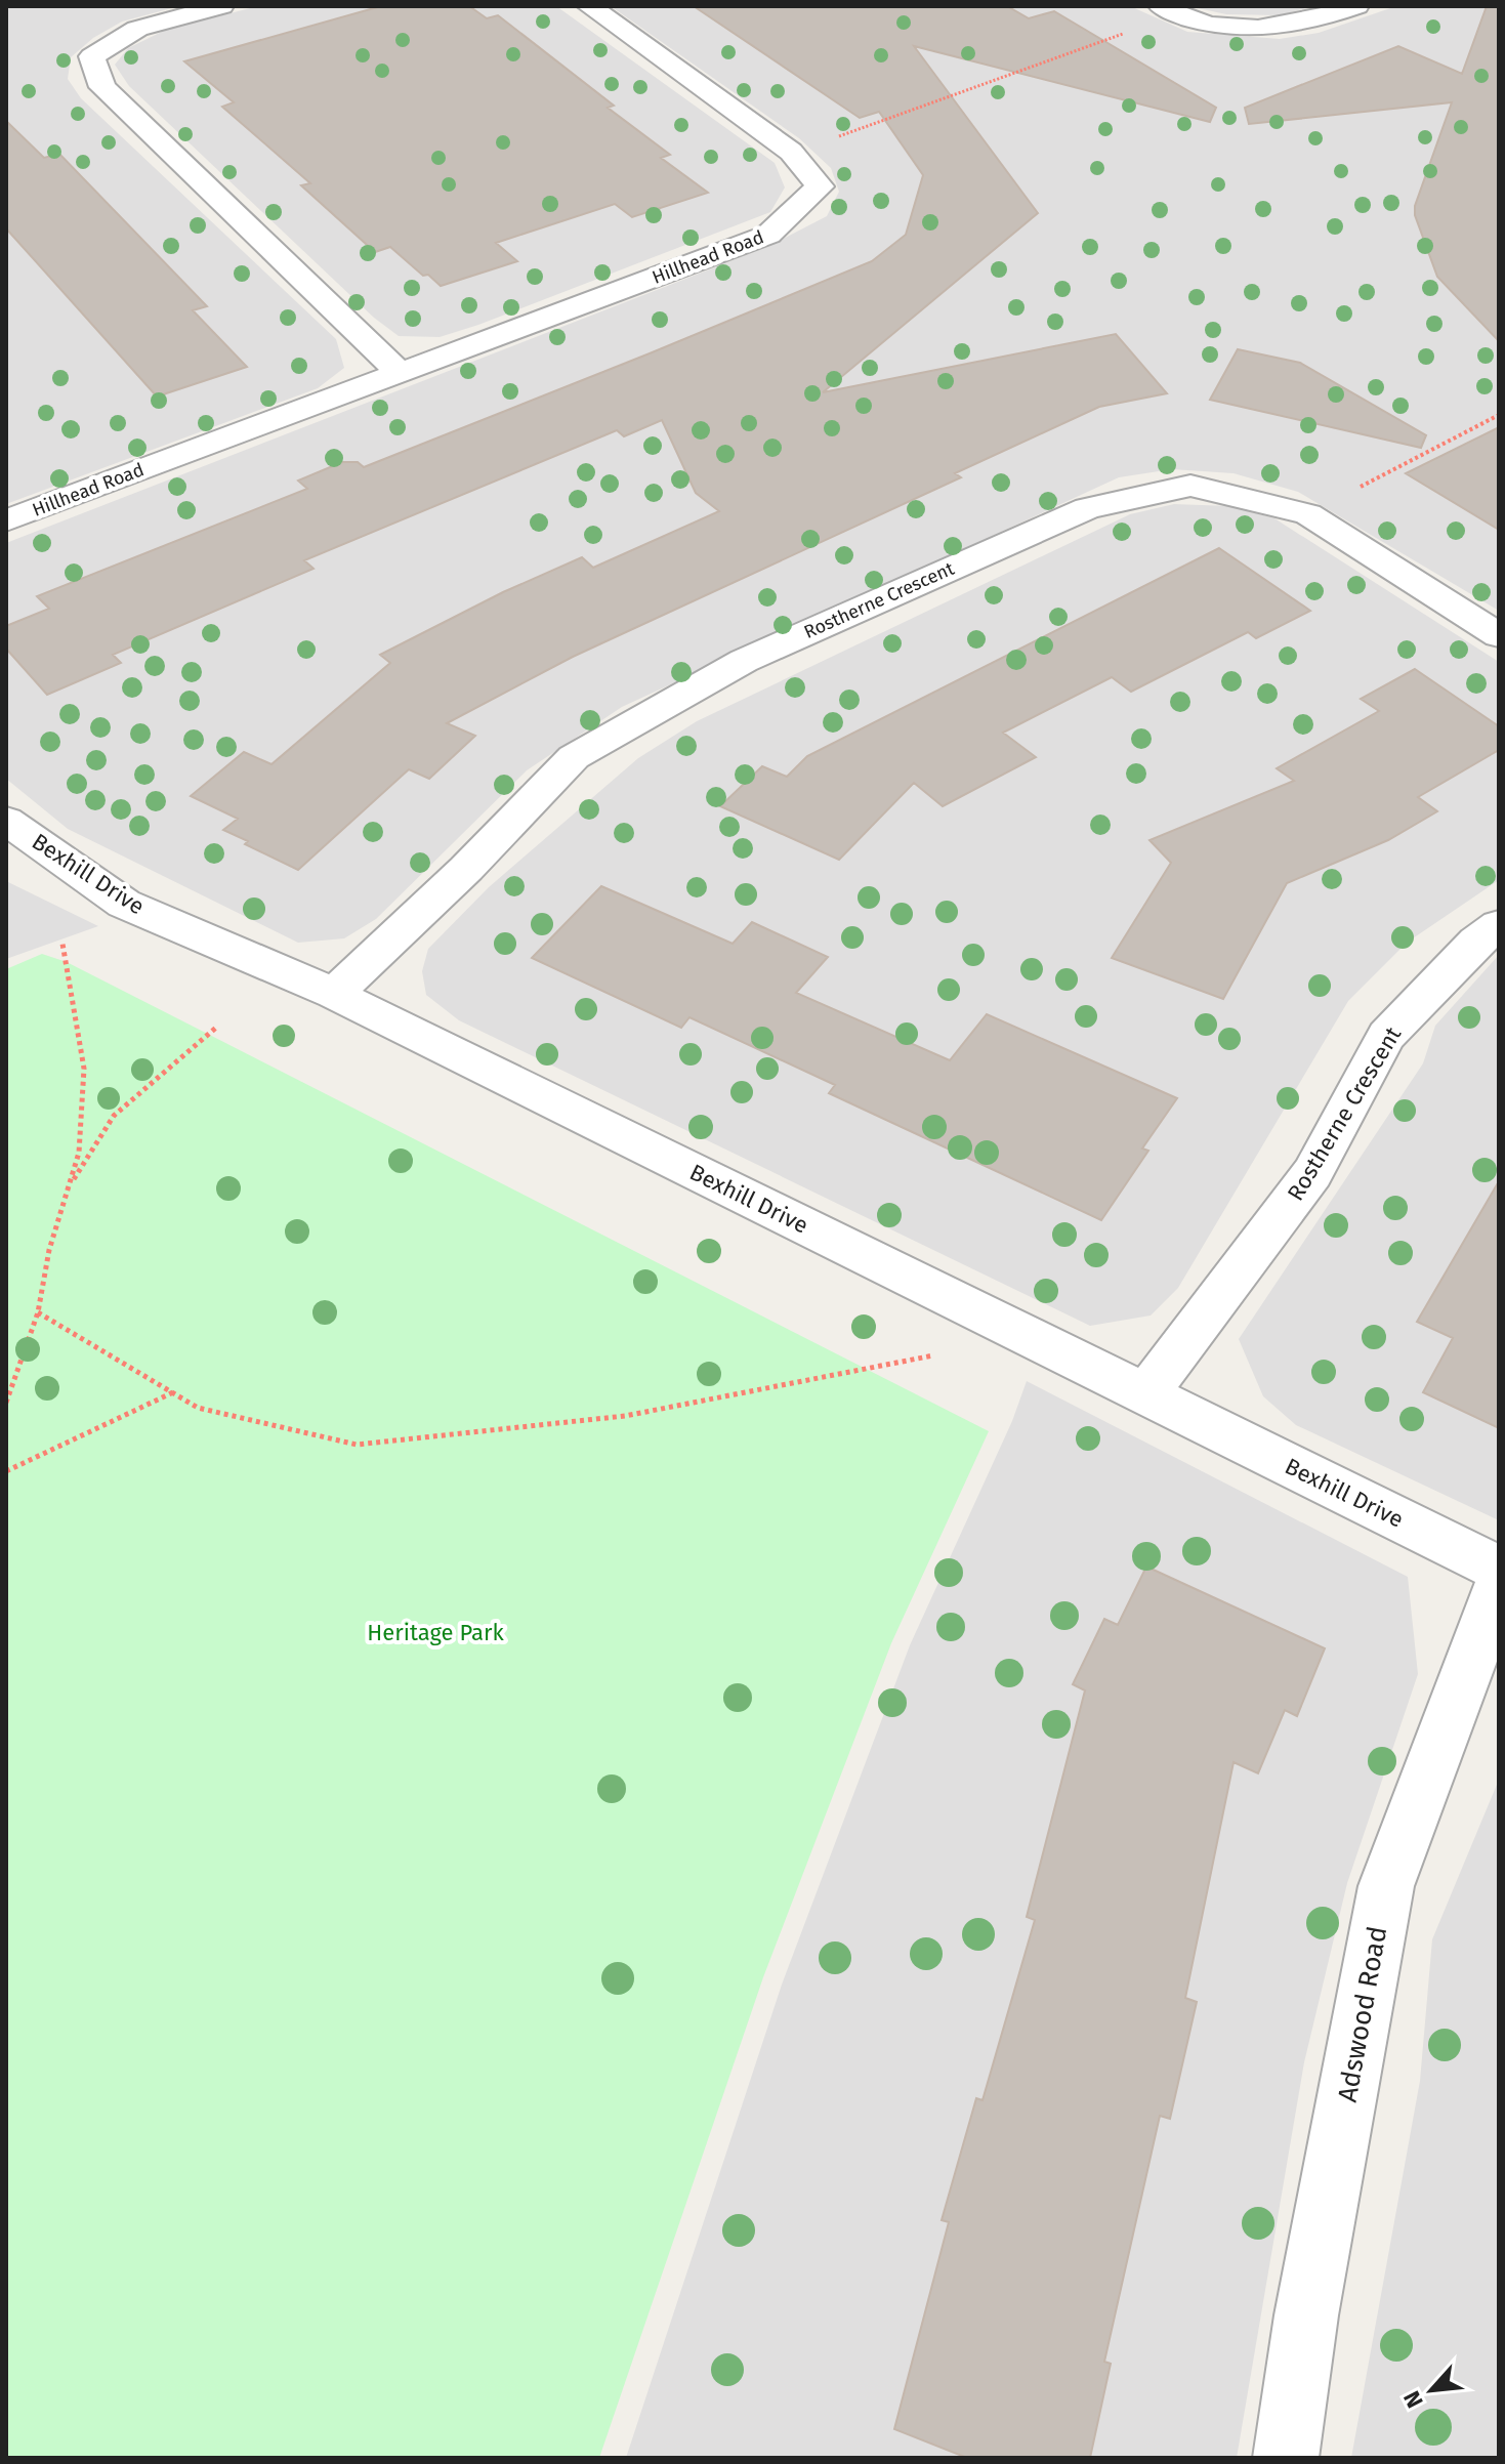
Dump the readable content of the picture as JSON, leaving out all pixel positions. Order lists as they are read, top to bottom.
{
  "streets": {
    "street": [
      "Hillhead Road",
      "Rostherne Crescent",
      "Bexhill Drive",
      "Adswood Road"
    ]
  },
  "crossings": [
    ["Rostherne Crescent", "Bexhill Drive"]
  ],
  "parks": ["Heritage Park"],
  "north": "bottom left"
}
